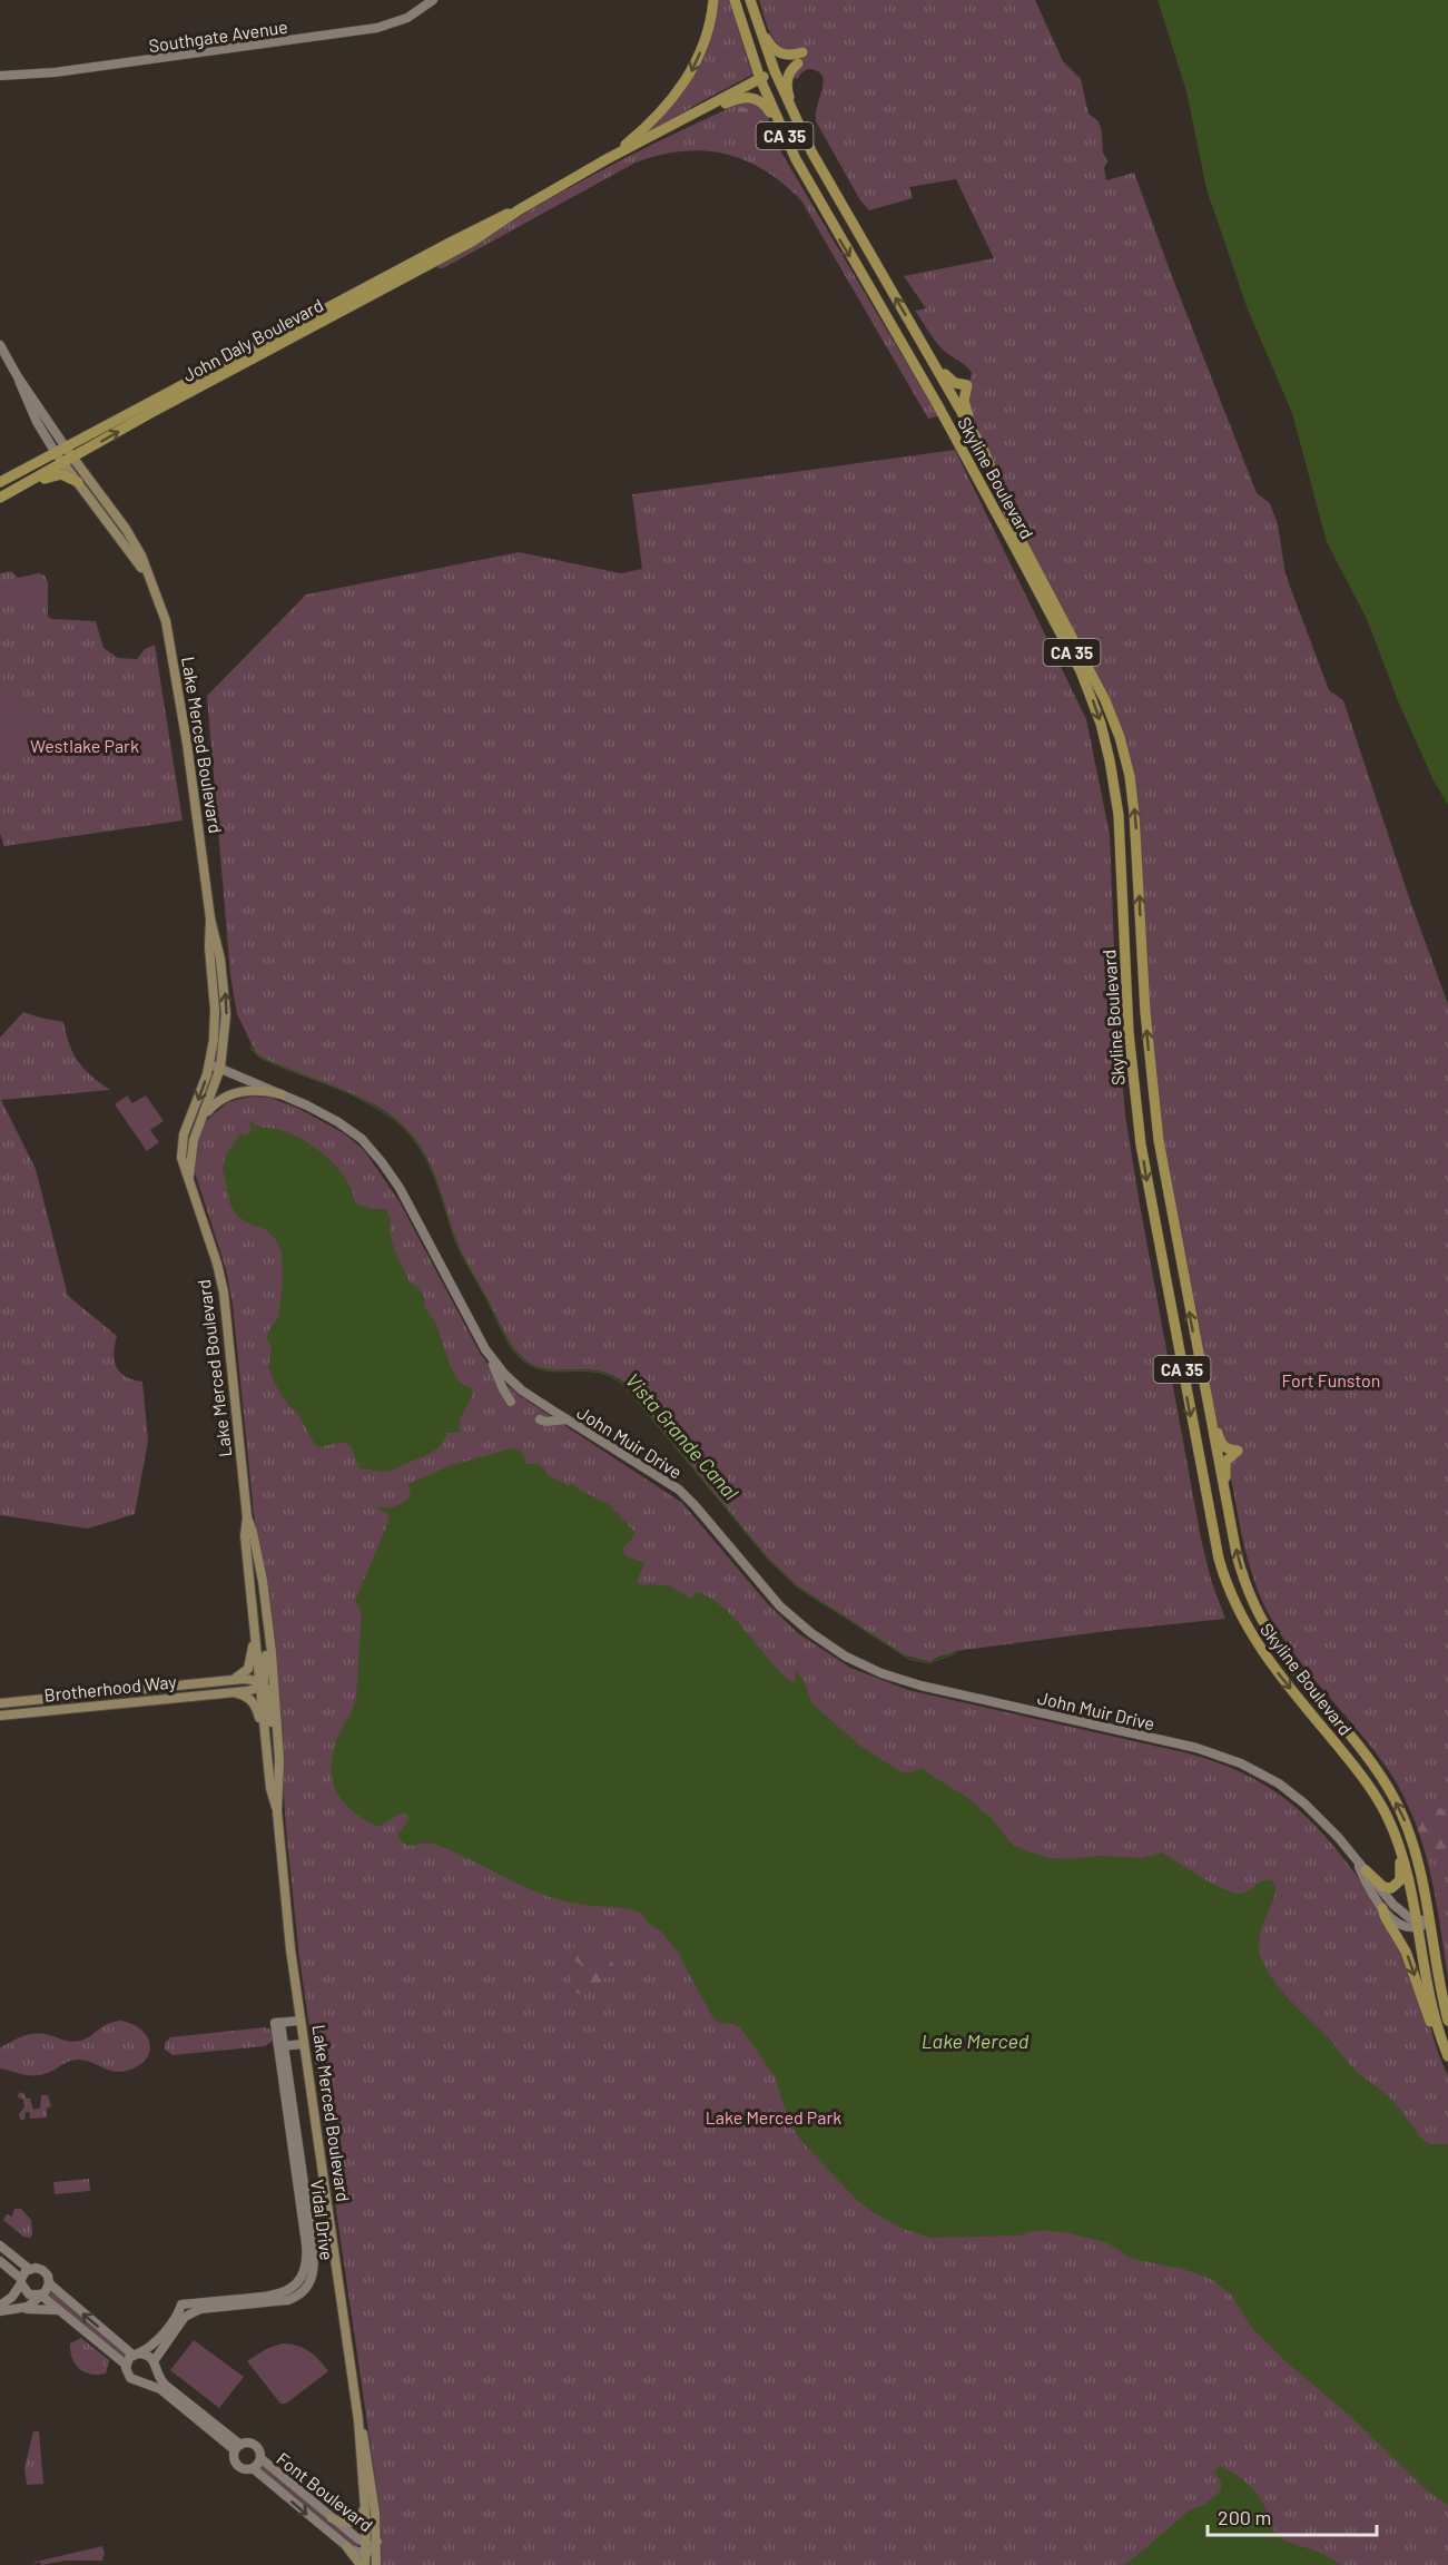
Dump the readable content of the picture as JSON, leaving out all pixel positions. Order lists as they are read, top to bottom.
{
  "streets": {
    "main road": [
      "CA 35",
      "John Daly Boulevard",
      "Skyline Boulevard",
      "Lake Merced Boulevard",
      "Brotherhood Way"
    ],
    "street": [
      "Southgate Avenue",
      "John Muir Drive",
      "Vidal Drive",
      "Font Boulevard"
    ]
  },
  "crossings": [
    ["John Daly Boulevard", "Skyline Boulevard"],
    ["John Daly Boulevard", "Lake Merced Boulevard"],
    ["Skyline Boulevard", "John Muir Drive"],
    ["Lake Merced Boulevard", "John Muir Drive"],
    ["Lake Merced Boulevard", "Brotherhood Way"],
    ["Lake Merced Boulevard", "Vidal Drive"],
    ["Lake Merced Boulevard", "Font Boulevard"]
  ],
  "water": ["Vista Grande Canal", "Lake Merced"],
  "parks": ["Westlake Park", "Fort Funston", "Lake Merced Park"],
  "scale_bar": "200 m"
}
